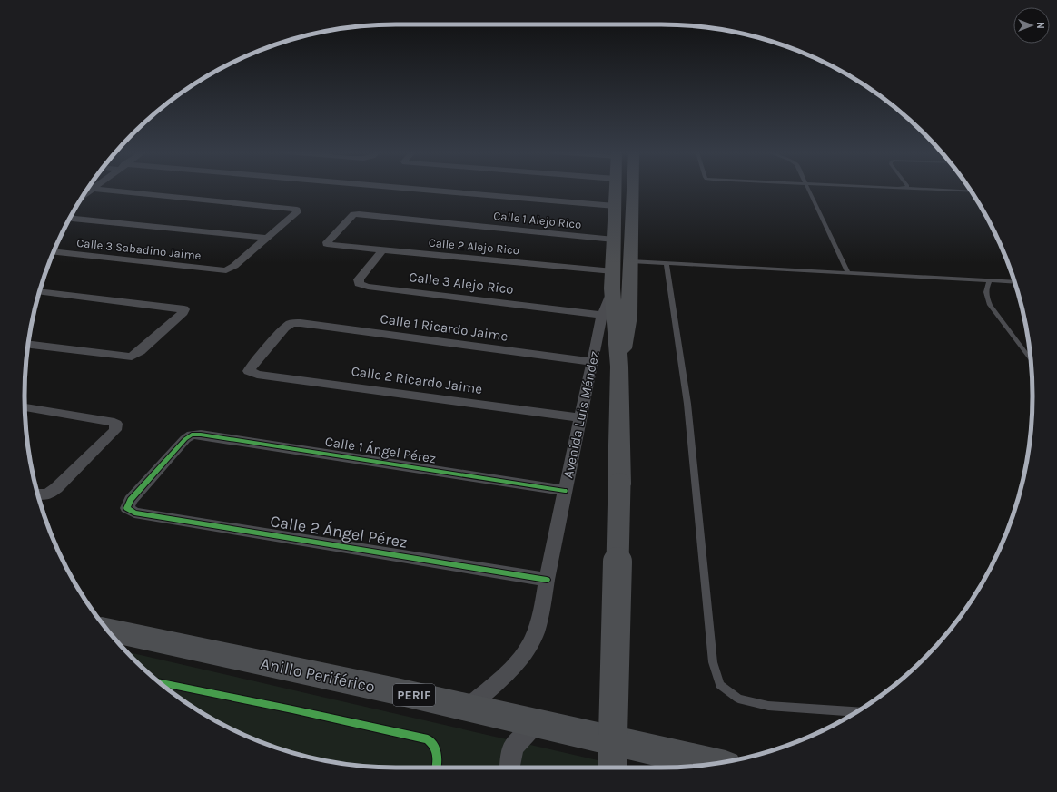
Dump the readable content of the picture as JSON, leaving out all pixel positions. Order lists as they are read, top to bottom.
{
  "streets": {
    "main road": ["Avenida Luis Méndez", "Anillo Periférico", "PERIF"],
    "street": [
      "Calle 1 Alejo Rico",
      "Calle 2 Alejo Rico",
      "Calle 3 Sabadino Jaime",
      "Calle 3 Alejo Rico",
      "Calle 1 Ricardo Jaime",
      "Calle 2 Ricardo Jaime",
      "Calle 1 Ángel Pérez",
      "Calle 2 Ángel Pérez"
    ]
  },
  "crossings": [
    ["Calle 1 Alejo Rico", "Calle 2 Alejo Rico"],
    ["Calle 1 Alejo Rico", "Avenida Luis Méndez"],
    ["Calle 2 Alejo Rico", "Calle 3 Alejo Rico"],
    ["Calle 2 Alejo Rico", "Avenida Luis Méndez"],
    ["Calle 3 Alejo Rico", "Avenida Luis Méndez"],
    ["Calle 1 Ricardo Jaime", "Calle 2 Ricardo Jaime"],
    ["Calle 1 Ricardo Jaime", "Avenida Luis Méndez"],
    ["Calle 2 Ricardo Jaime", "Avenida Luis Méndez"],
    ["Avenida Luis Méndez", "Calle 1 Ángel Pérez"],
    ["Avenida Luis Méndez", "Calle 2 Ángel Pérez"],
    ["Avenida Luis Méndez", "Anillo Periférico"],
    ["Calle 1 Ángel Pérez", "Calle 2 Ángel Pérez"]
  ],
  "north": "right"
}
